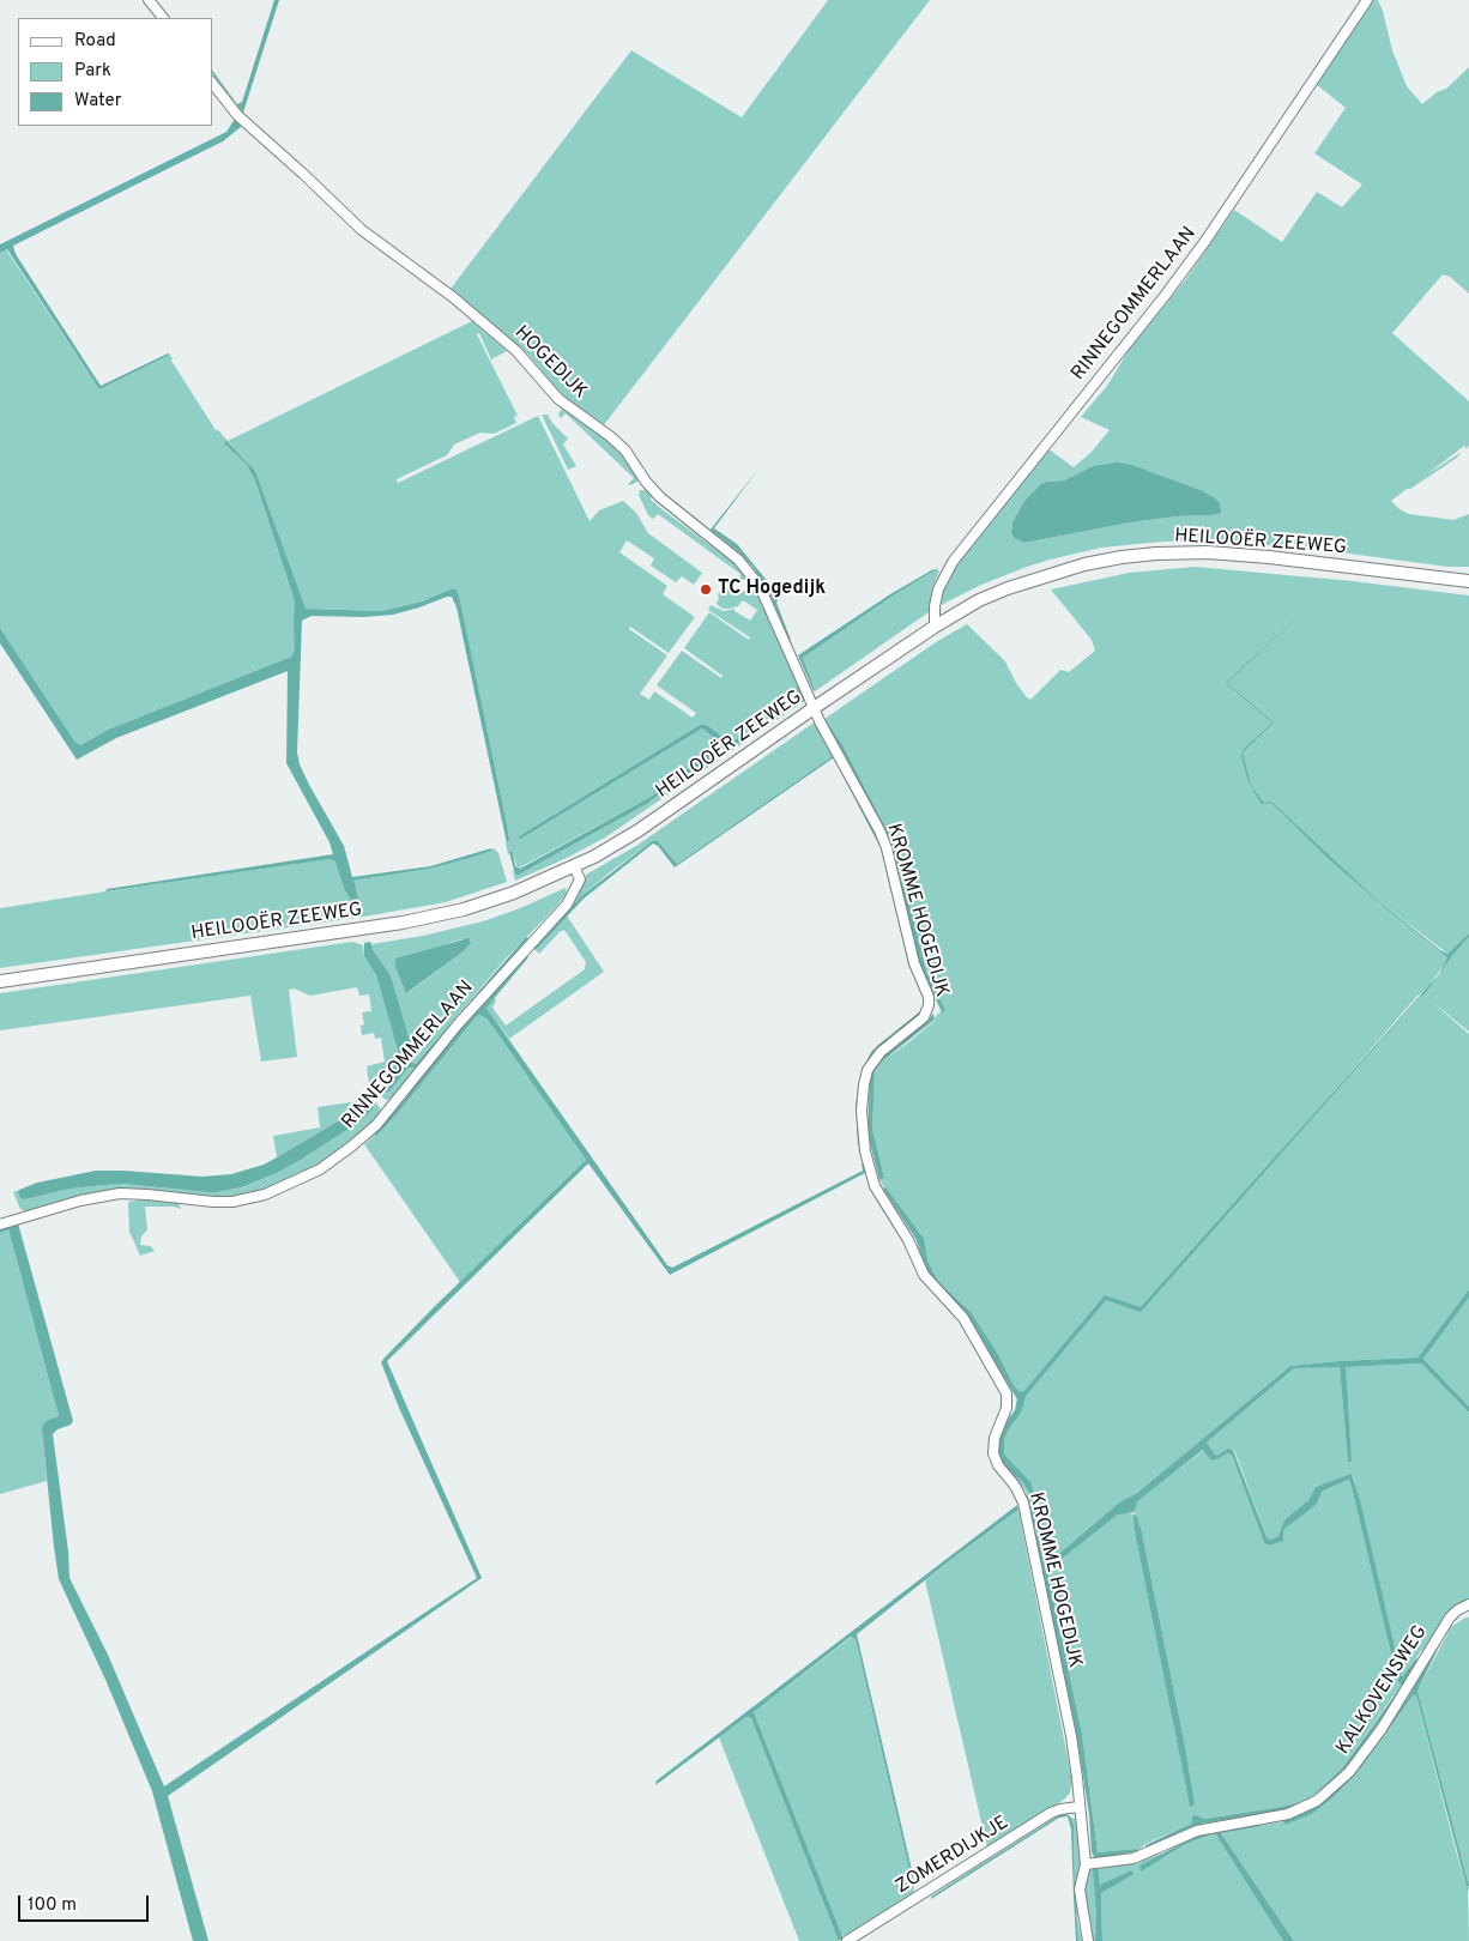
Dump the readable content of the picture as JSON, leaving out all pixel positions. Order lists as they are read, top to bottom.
{
  "streets": {
    "street": [
      "RINNEGOMMERLAAN",
      "HOGEDIJK",
      "HEILOOËR ZEEWEG",
      "KROMME HOGEDIJK",
      "KALKOVENSWEG",
      "ZOMERDIJKJE"
    ]
  },
  "crossings": [
    ["RINNEGOMMERLAAN", "HEILOOËR ZEEWEG"],
    ["HOGEDIJK", "HEILOOËR ZEEWEG"],
    ["HOGEDIJK", "KROMME HOGEDIJK"],
    ["HEILOOËR ZEEWEG", "KROMME HOGEDIJK"],
    ["KROMME HOGEDIJK", "KALKOVENSWEG"],
    ["KROMME HOGEDIJK", "ZOMERDIJKJE"]
  ],
  "places": ["TC Hogedijk"],
  "legend": ["Road", "Park", "Water"],
  "scale_bar": "100 m"
}
